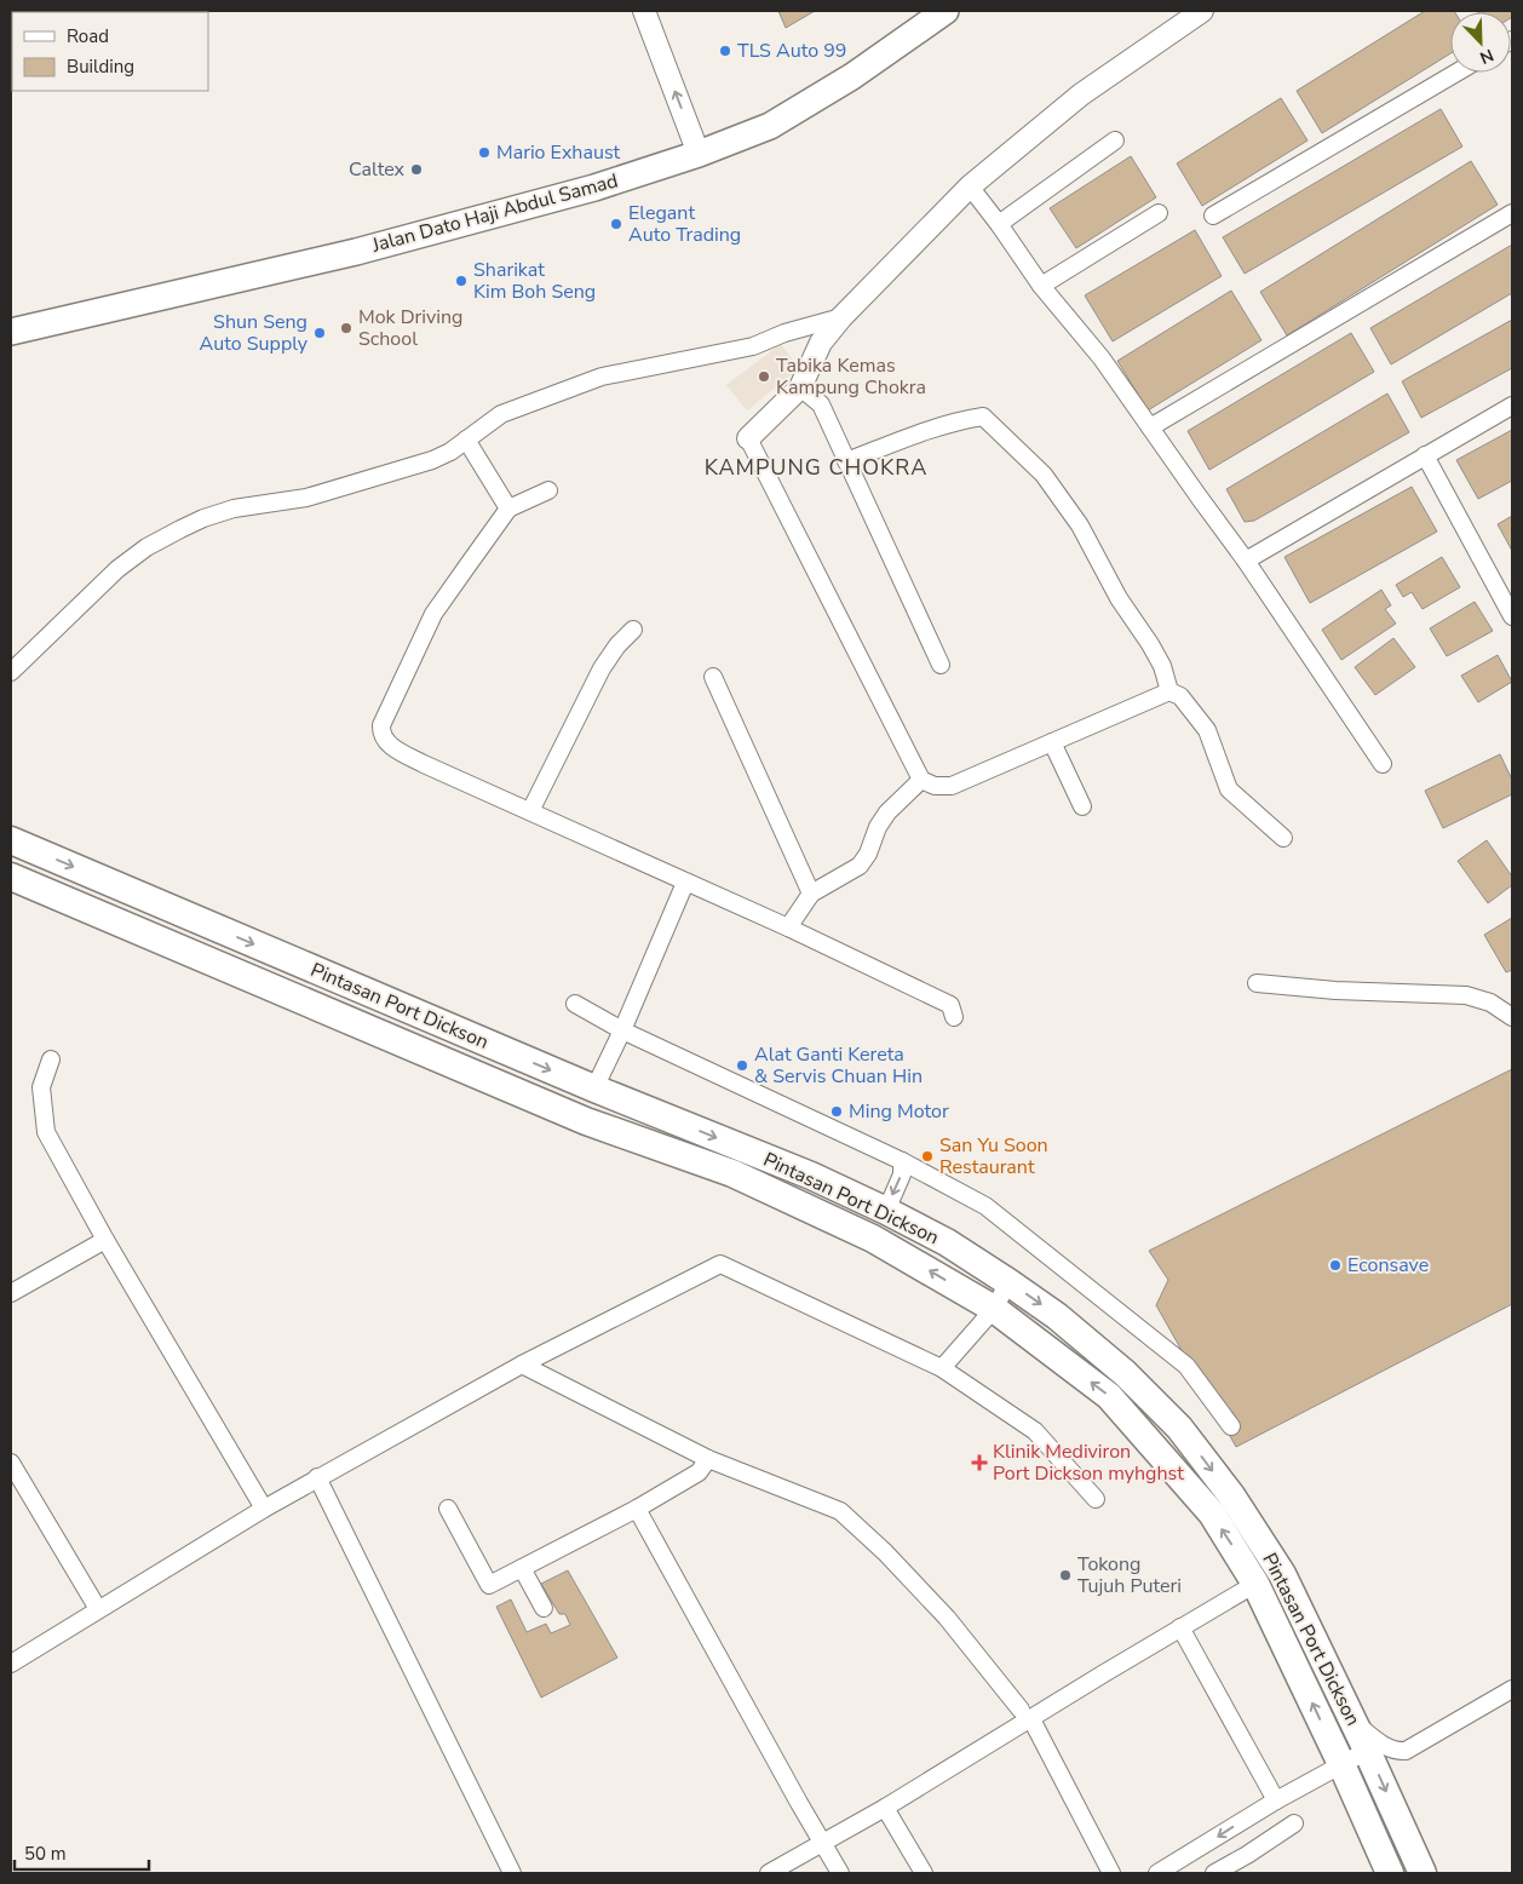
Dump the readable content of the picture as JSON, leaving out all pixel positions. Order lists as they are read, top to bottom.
{
  "streets": {
    "highway": ["Pintasan Port Dickson"],
    "main road": ["Jalan Dato Haji Abdul Samad"]
  },
  "districts": ["KAMPUNG CHOKRA"],
  "places": {
    "other": [
      "TLS Auto 99",
      "Mario Exhaust",
      "Caltex",
      "Elegant Auto Trading",
      "Sharikat Kim Boh Seng",
      "Mok Driving School",
      "Shun Seng Auto Supply",
      "Tabika Kemas Kampung Chokra",
      "Alat Ganti Kereta & Servis Chuan Hin",
      "Ming Motor",
      "San Yu Soon Restaurant",
      "Econsave",
      "Tokong Tujuh Puteri"
    ],
    "health": ["Klinik Mediviron Port Dickson myhghst"]
  },
  "legend": ["Road", "Building"],
  "scale_bar": "50 m",
  "north": "bottom right"
}
